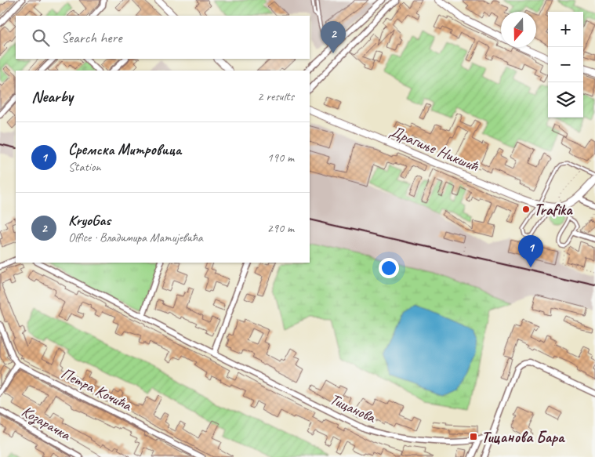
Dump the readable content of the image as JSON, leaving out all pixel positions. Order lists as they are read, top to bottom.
{
  "streets": {
    "street": [
      "Драгиње Никшић",
      "Петра Кочића",
      "Тицанова",
      "Козарачка"
    ]
  },
  "places": {
    "other": ["Trafika"],
    "transit": ["Тицанова Бара"]
  },
  "north": "bottom",
  "page": {
    "map_buttons": ["+", "−"],
    "search": "Search here",
    "pins": ["2", "1"],
    "heading": ["Nearby", "2 results"],
    "list": [
      {
        "mark": "1",
        "name": "Сремска Митровица",
        "note": "Station",
        "value": "190 m"
      },
      {
        "mark": "2",
        "name": "KryoGas",
        "note": "Office · Владимира Матијевића",
        "value": "290 m"
      }
    ]
  }
}
